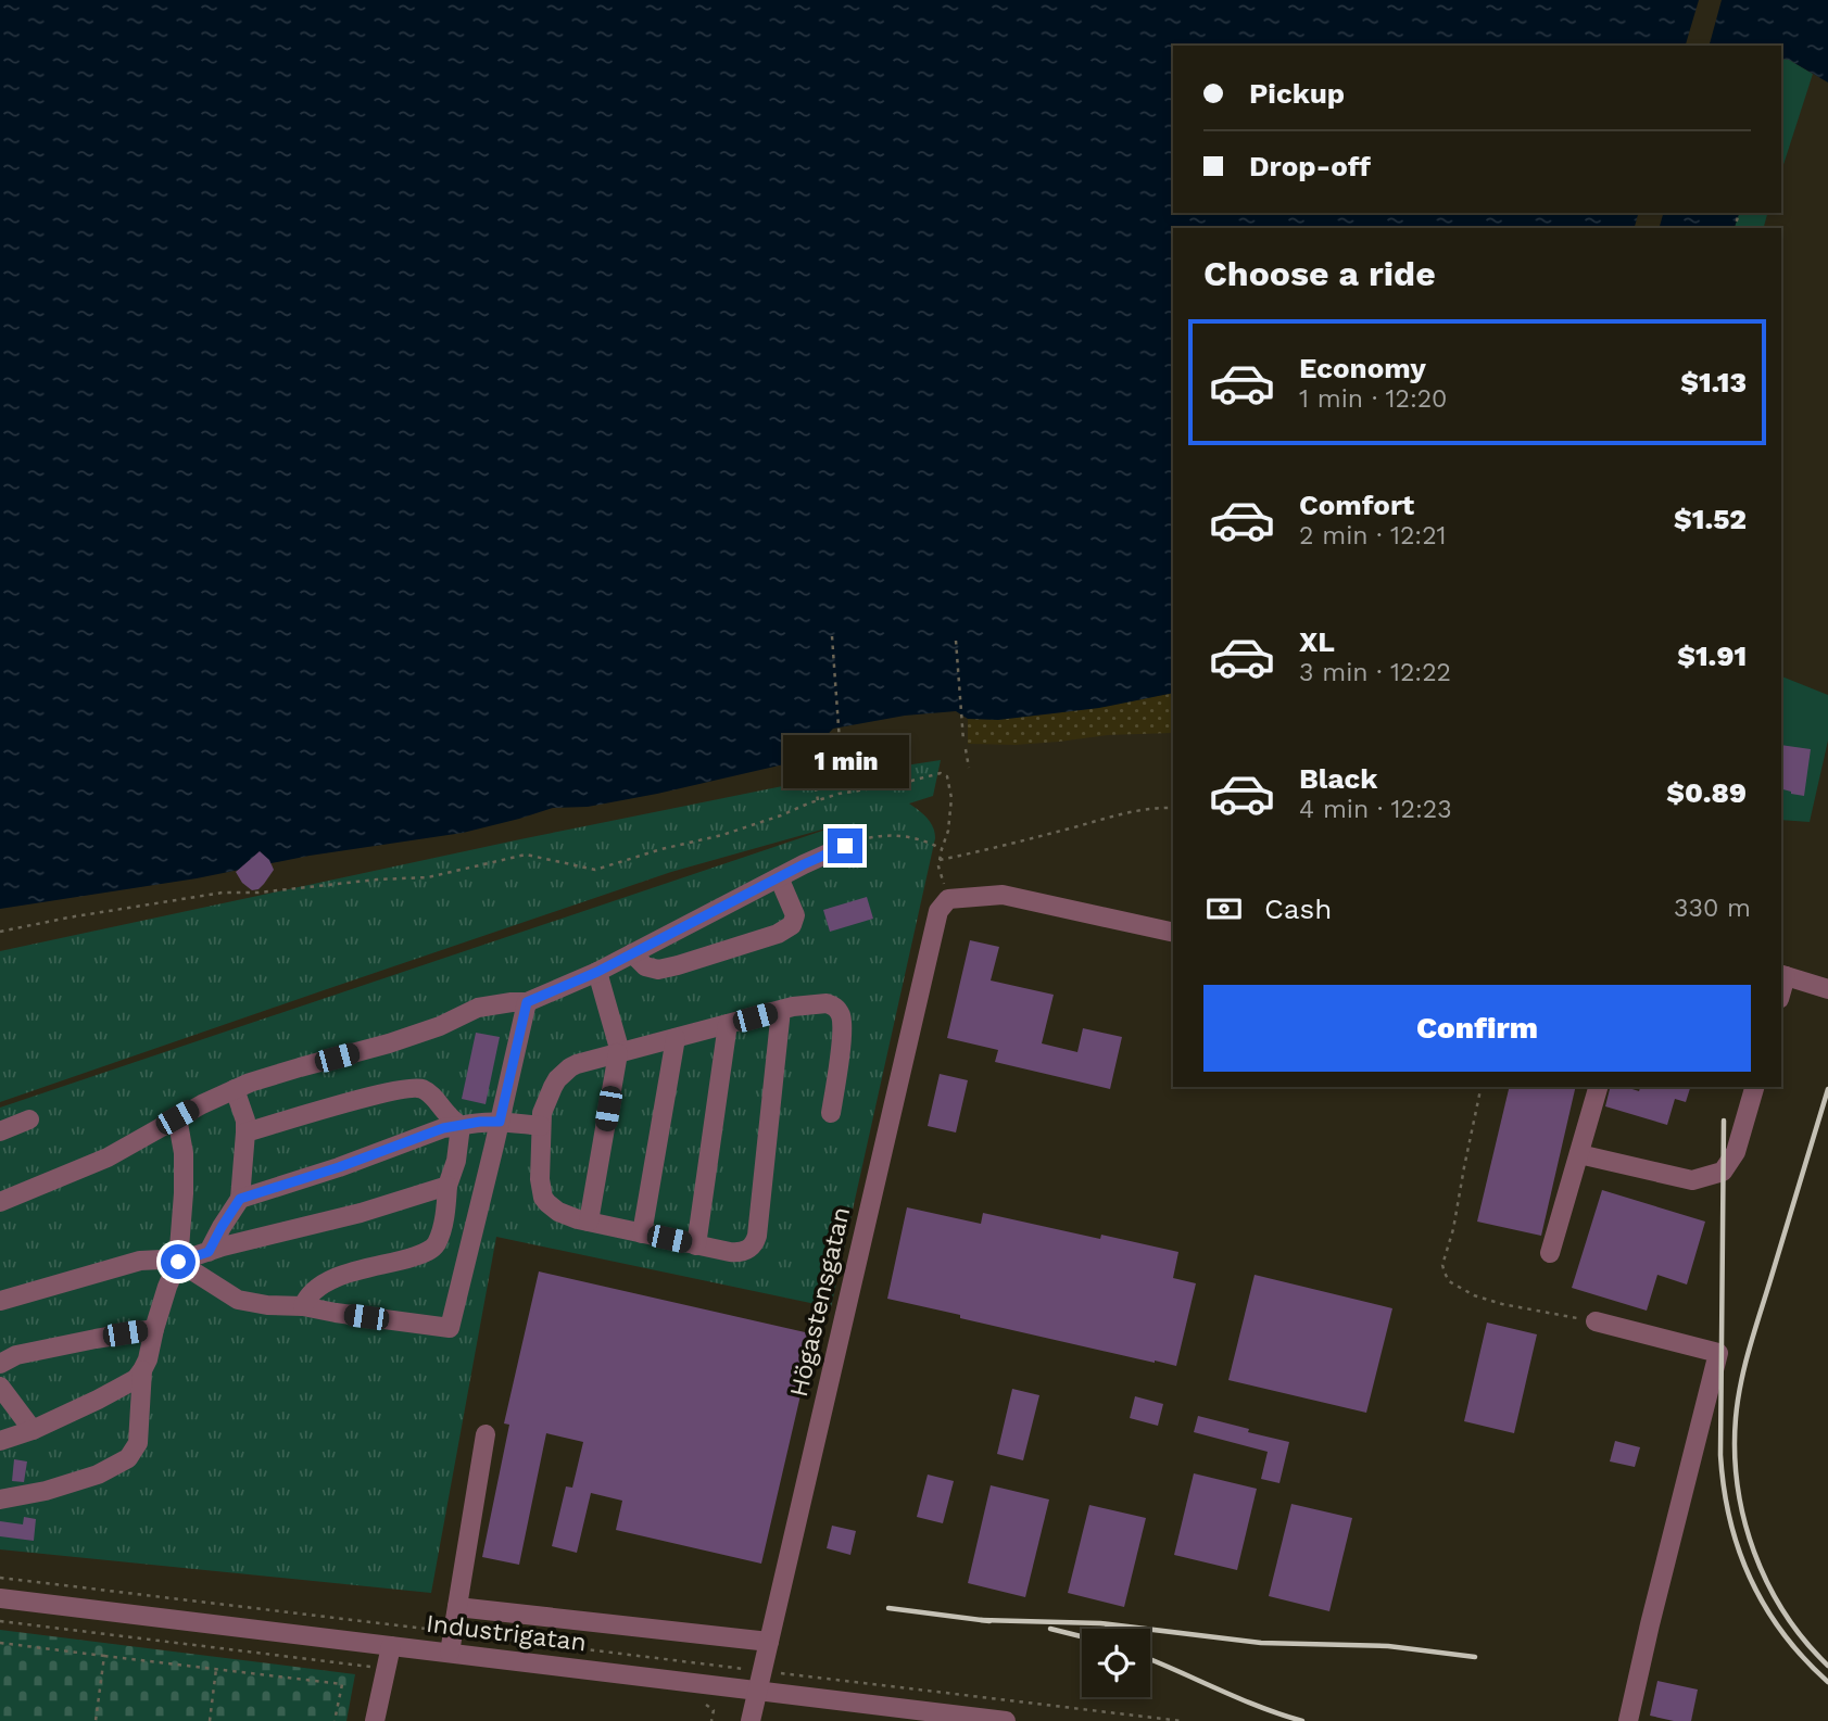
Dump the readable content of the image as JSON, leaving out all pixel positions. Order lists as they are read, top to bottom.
{
  "streets": {
    "street": ["Högastensgatan", "Industrigatan"]
  },
  "crossings": [
    ["Högastensgatan", "Industrigatan"]
  ],
  "page": {
    "banner": ["Pickup", "Drop-off"],
    "heading": "Choose a ride",
    "list": [
      {
        "name": "Economy",
        "note": "1 min · 12:20",
        "value": "$1.13"
      },
      {
        "name": "Comfort",
        "note": "2 min · 12:21",
        "value": "$1.52"
      },
      {
        "name": "XL",
        "note": "3 min · 12:22",
        "value": "$1.91"
      },
      {
        "name": "Black",
        "note": "4 min · 12:23",
        "value": "$0.89"
      }
    ],
    "bubble": "1 min",
    "pay": ["Cash", "330 m"],
    "buttons": "Confirm"
  }
}
